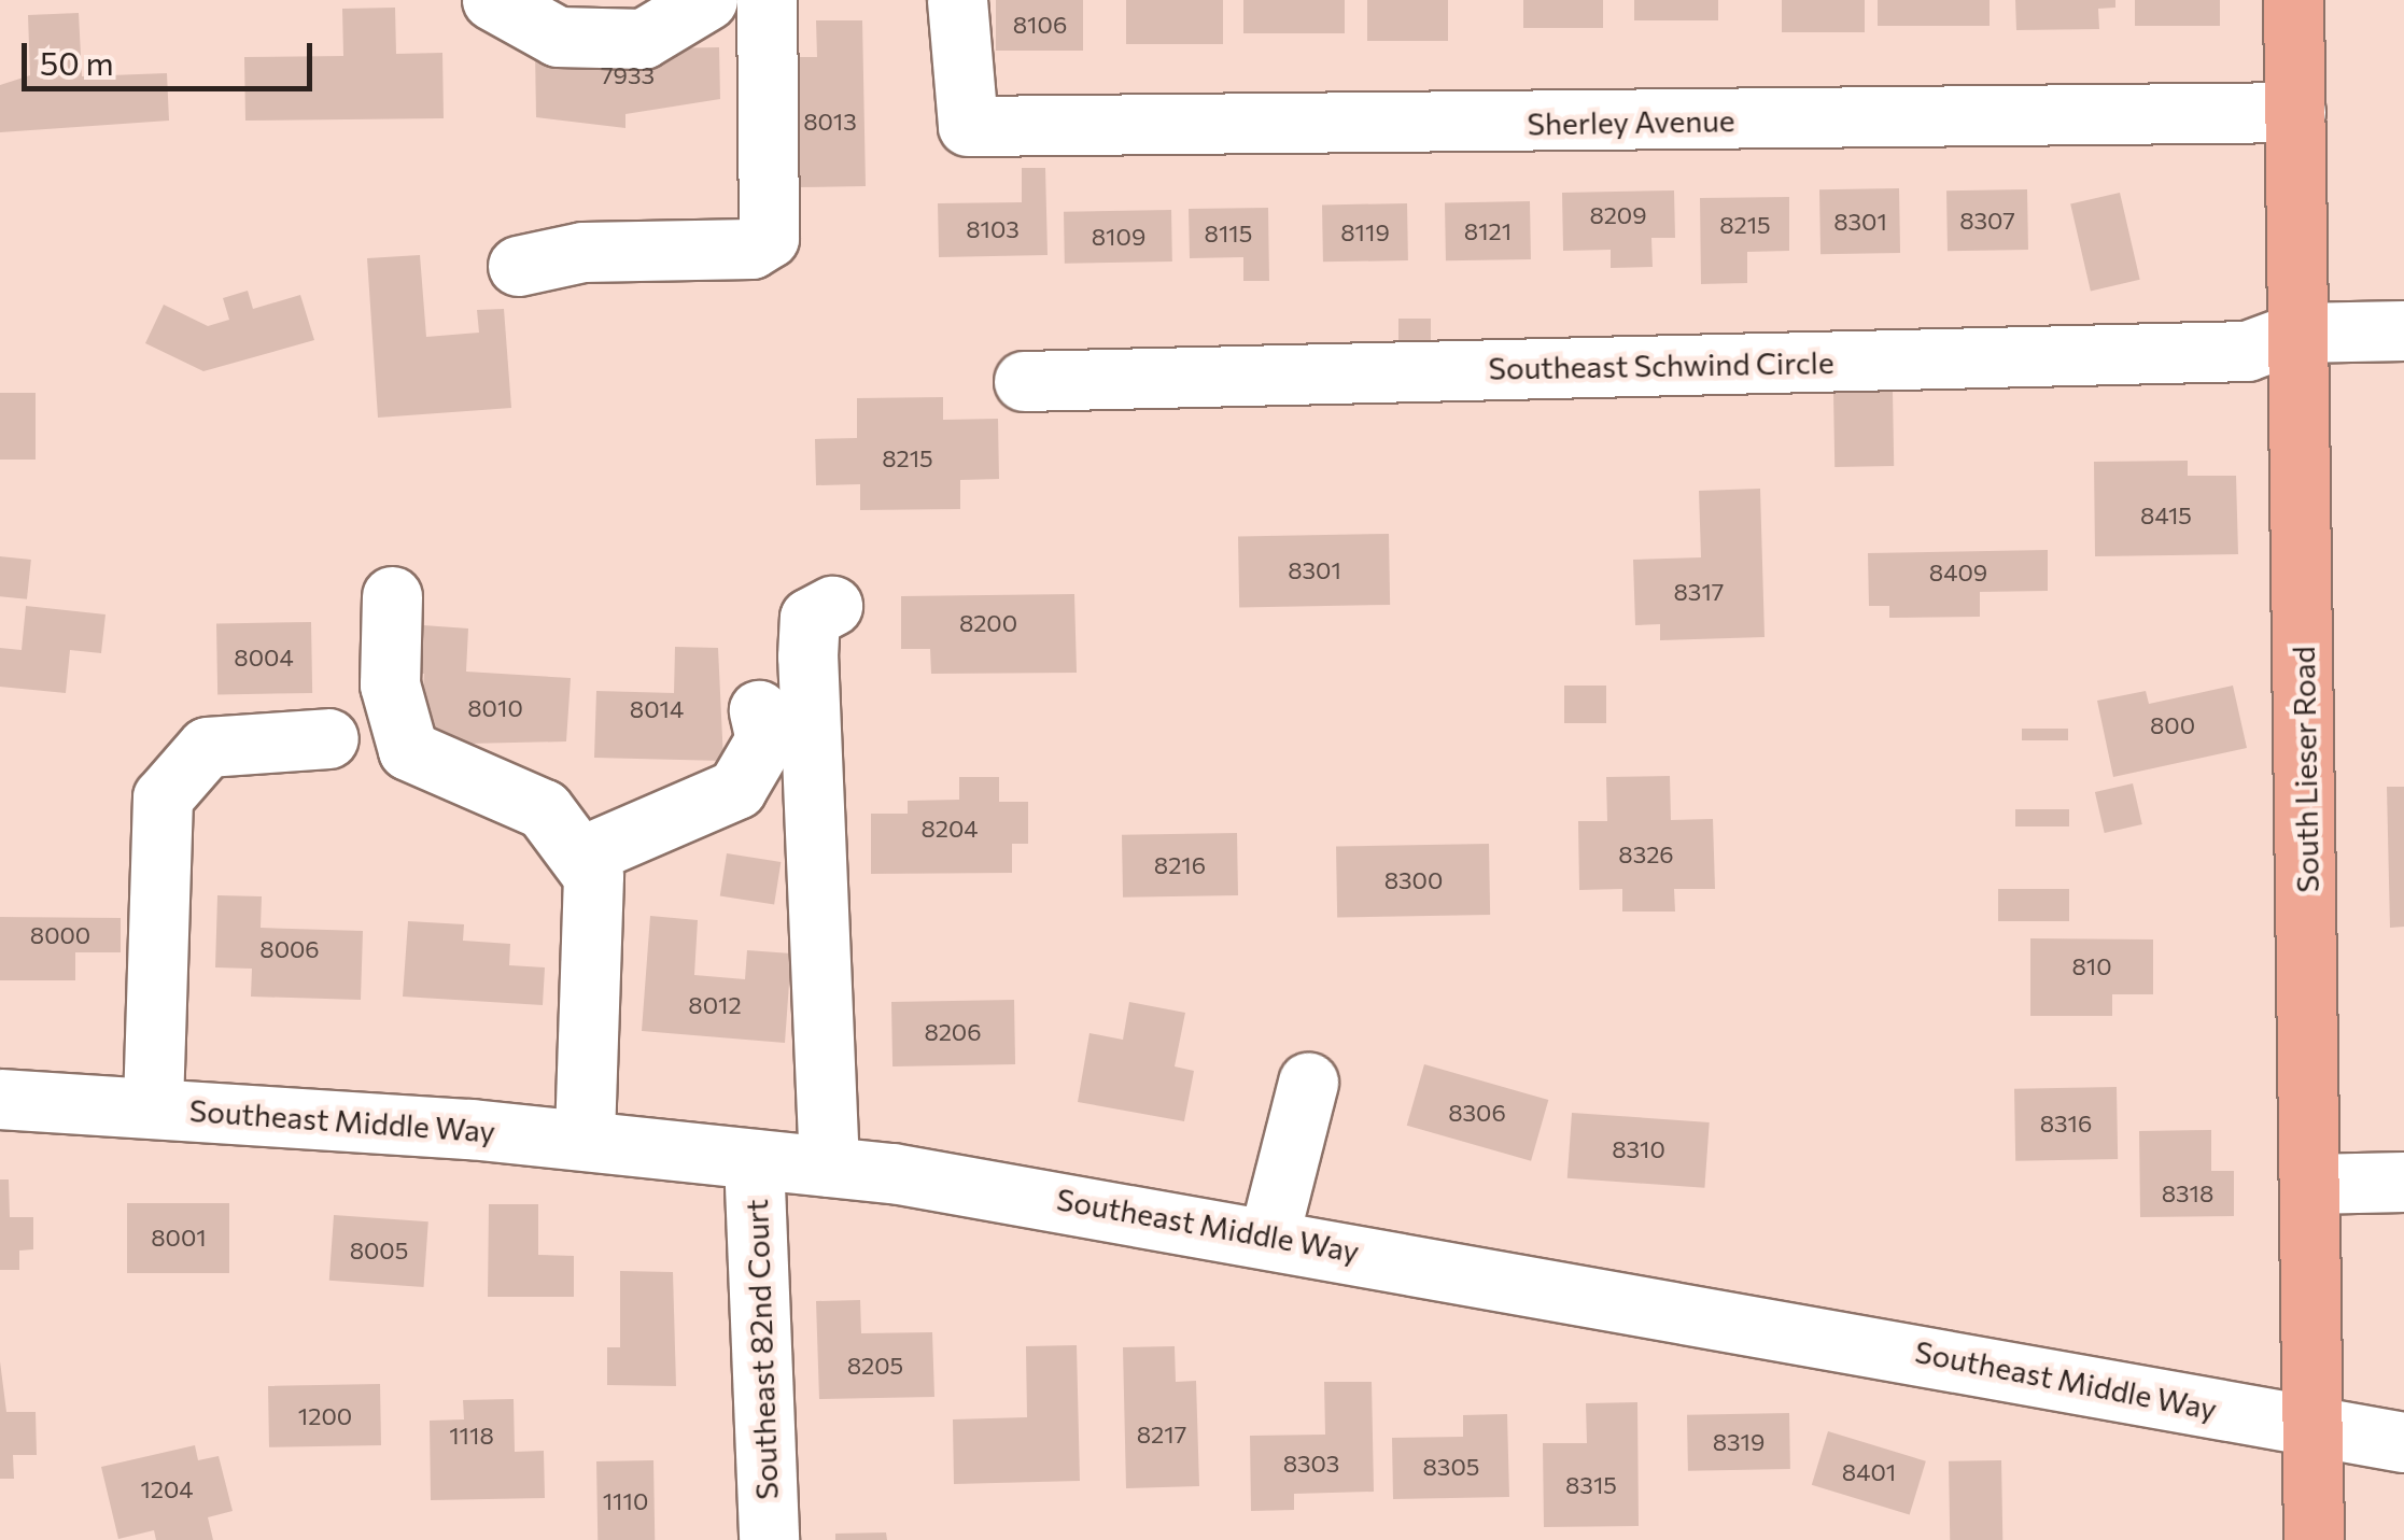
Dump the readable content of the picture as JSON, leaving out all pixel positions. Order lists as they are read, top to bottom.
{
  "streets": {
    "main road": ["South Lieser Road"],
    "street": [
      "Sherley Avenue",
      "Southeast Schwind Circle",
      "Southeast Middle Way",
      "Southeast 82nd Court"
    ]
  },
  "crossings": [
    ["Sherley Avenue", "South Lieser Road"],
    ["Southeast Schwind Circle", "South Lieser Road"],
    ["South Lieser Road", "Southeast Middle Way"],
    ["Southeast Middle Way", "Southeast 82nd Court"]
  ],
  "house_numbers": [
    "8106",
    "7933",
    "8013",
    "8209",
    "8307",
    "8301",
    "8215",
    "8103",
    "8121",
    "8119",
    "8115",
    "8109",
    "8215",
    "8415",
    "8301",
    "8409",
    "8317",
    "8200",
    "8004",
    "8010",
    "8014",
    "800",
    "8204",
    "8326",
    "8216",
    "8300",
    "8000",
    "8006",
    "810",
    "8012",
    "8206",
    "8306",
    "8316",
    "8310",
    "8318",
    "8001",
    "8005",
    "8205",
    "1200",
    "8217",
    "1118",
    "8319",
    "8303",
    "8305",
    "8401",
    "8315",
    "1204",
    "1110"
  ],
  "scale_bar": "50 m"
}
